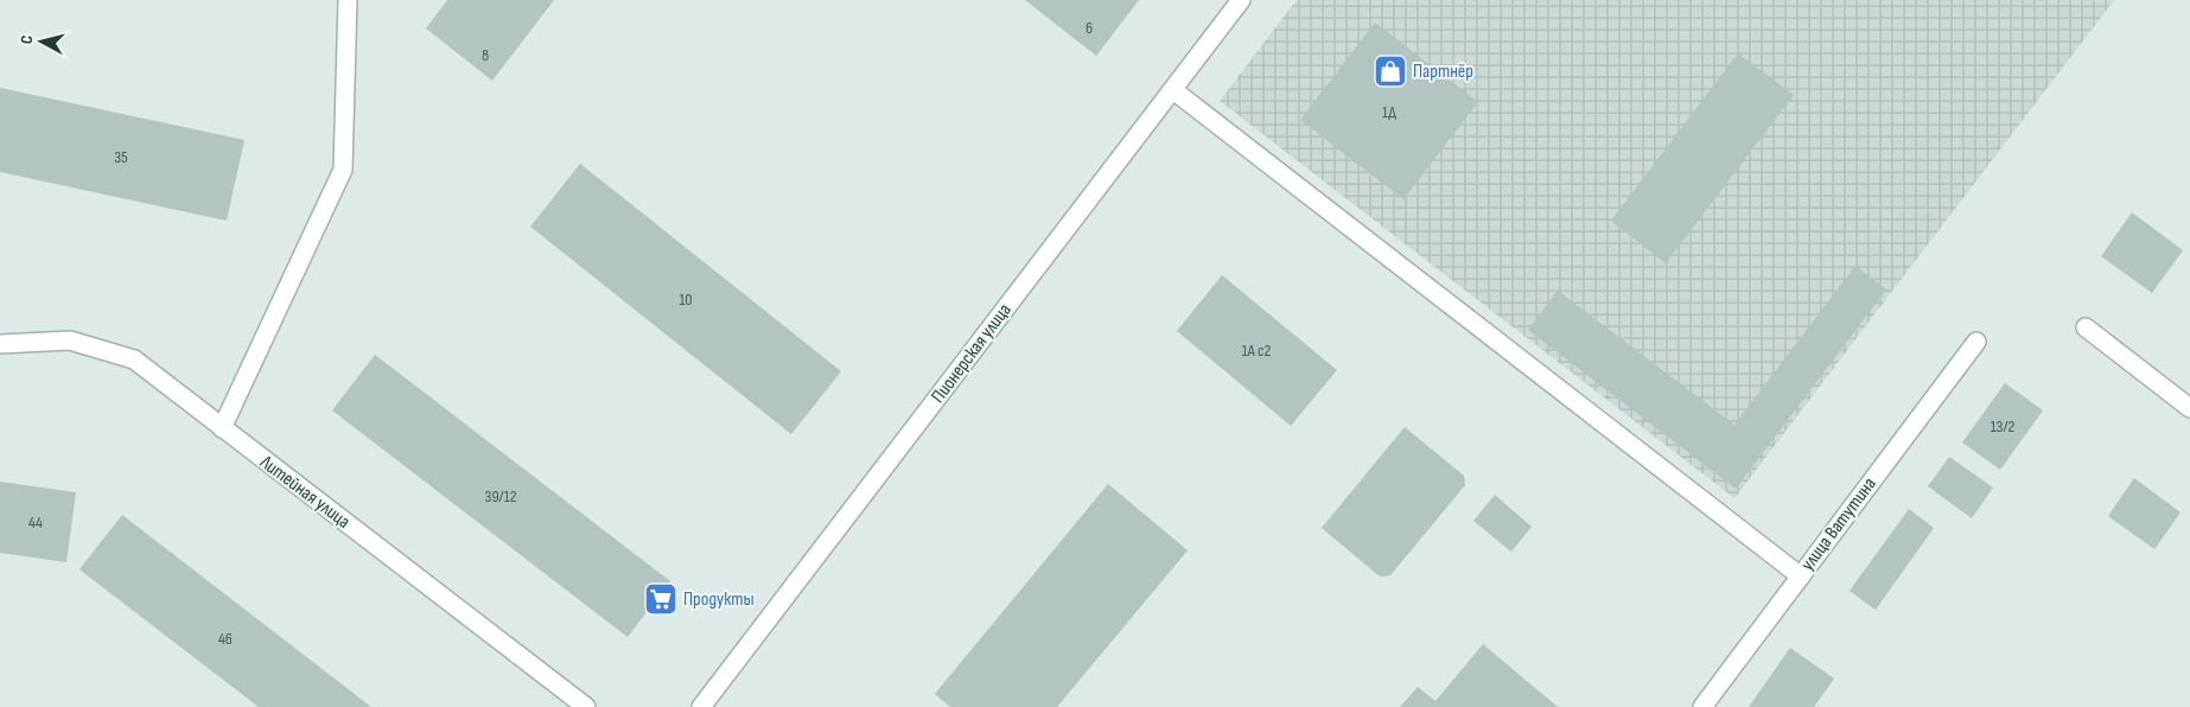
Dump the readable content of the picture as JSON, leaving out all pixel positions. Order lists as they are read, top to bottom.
{
  "streets": {
    "street": ["Пионерская улица", "Литейная улица", "улица Ватутина"]
  },
  "places": {
    "shop": ["Партнёр"],
    "supermarket": ["Продукты"]
  },
  "house_numbers": [
    "6",
    "8",
    "1Д",
    "35",
    "10",
    "1А с2",
    "13/2",
    "39/12",
    "44",
    "46"
  ],
  "north": "left"
}
